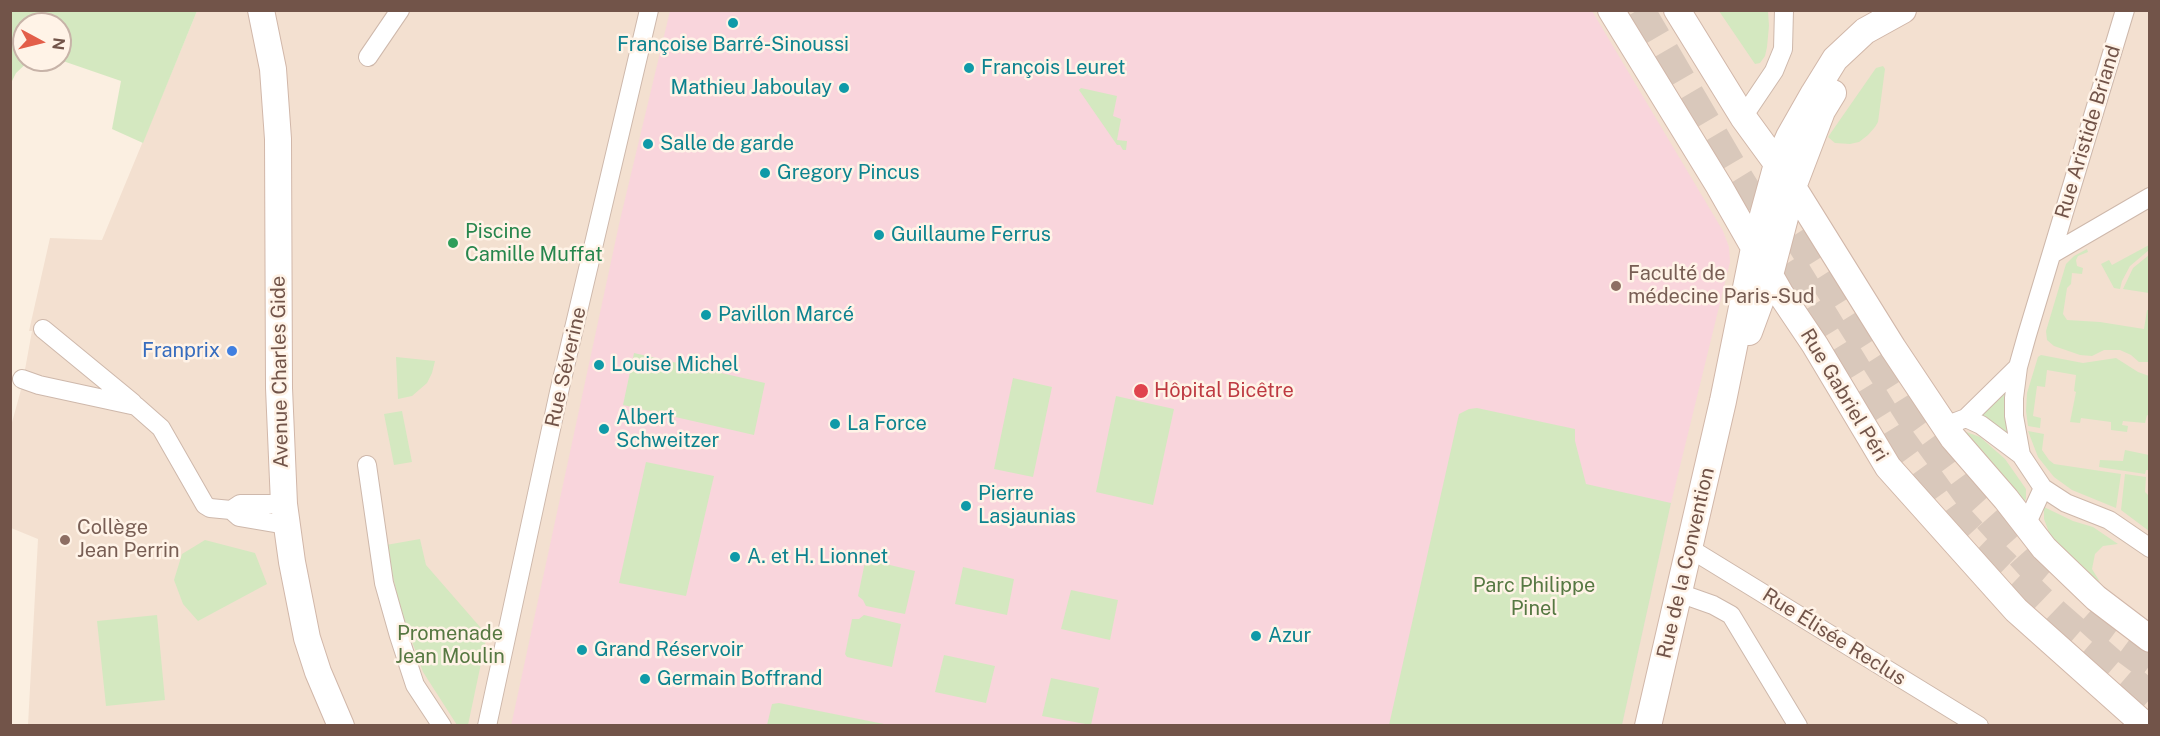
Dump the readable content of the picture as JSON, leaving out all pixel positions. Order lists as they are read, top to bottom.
{
  "streets": {
    "main road": ["Avenue Charles Gide", "Rue Gabriel Péri", "Rue de la Convention"],
    "street": ["Rue Aristide Briand", "Rue Séverine", "Rue Élisée Reclus"]
  },
  "crossings": [
    ["Rue Gabriel Péri", "Rue de la Convention"],
    ["Rue de la Convention", "Rue Élisée Reclus"]
  ],
  "parks": ["Parc Philippe Pinel", "Promenade Jean Moulin"],
  "places": [
    "Françoise Barré-Sinoussi",
    "François Leuret",
    "Mathieu Jaboulay",
    "Salle de garde",
    "Gregory Pincus",
    "Guillaume Ferrus",
    "Piscine Camille Muffat",
    "Faculté de médecine Paris-Sud",
    "Pavillon Marcé",
    "Franprix",
    "Louise Michel",
    "Hôpital Bicêtre",
    "La Force",
    "Albert Schweitzer",
    "Pierre Lasjaunias",
    "Collège Jean Perrin",
    "A. et H. Lionnet",
    "Azur",
    "Grand Réservoir",
    "Germain Boffrand"
  ],
  "north": "right"
}
